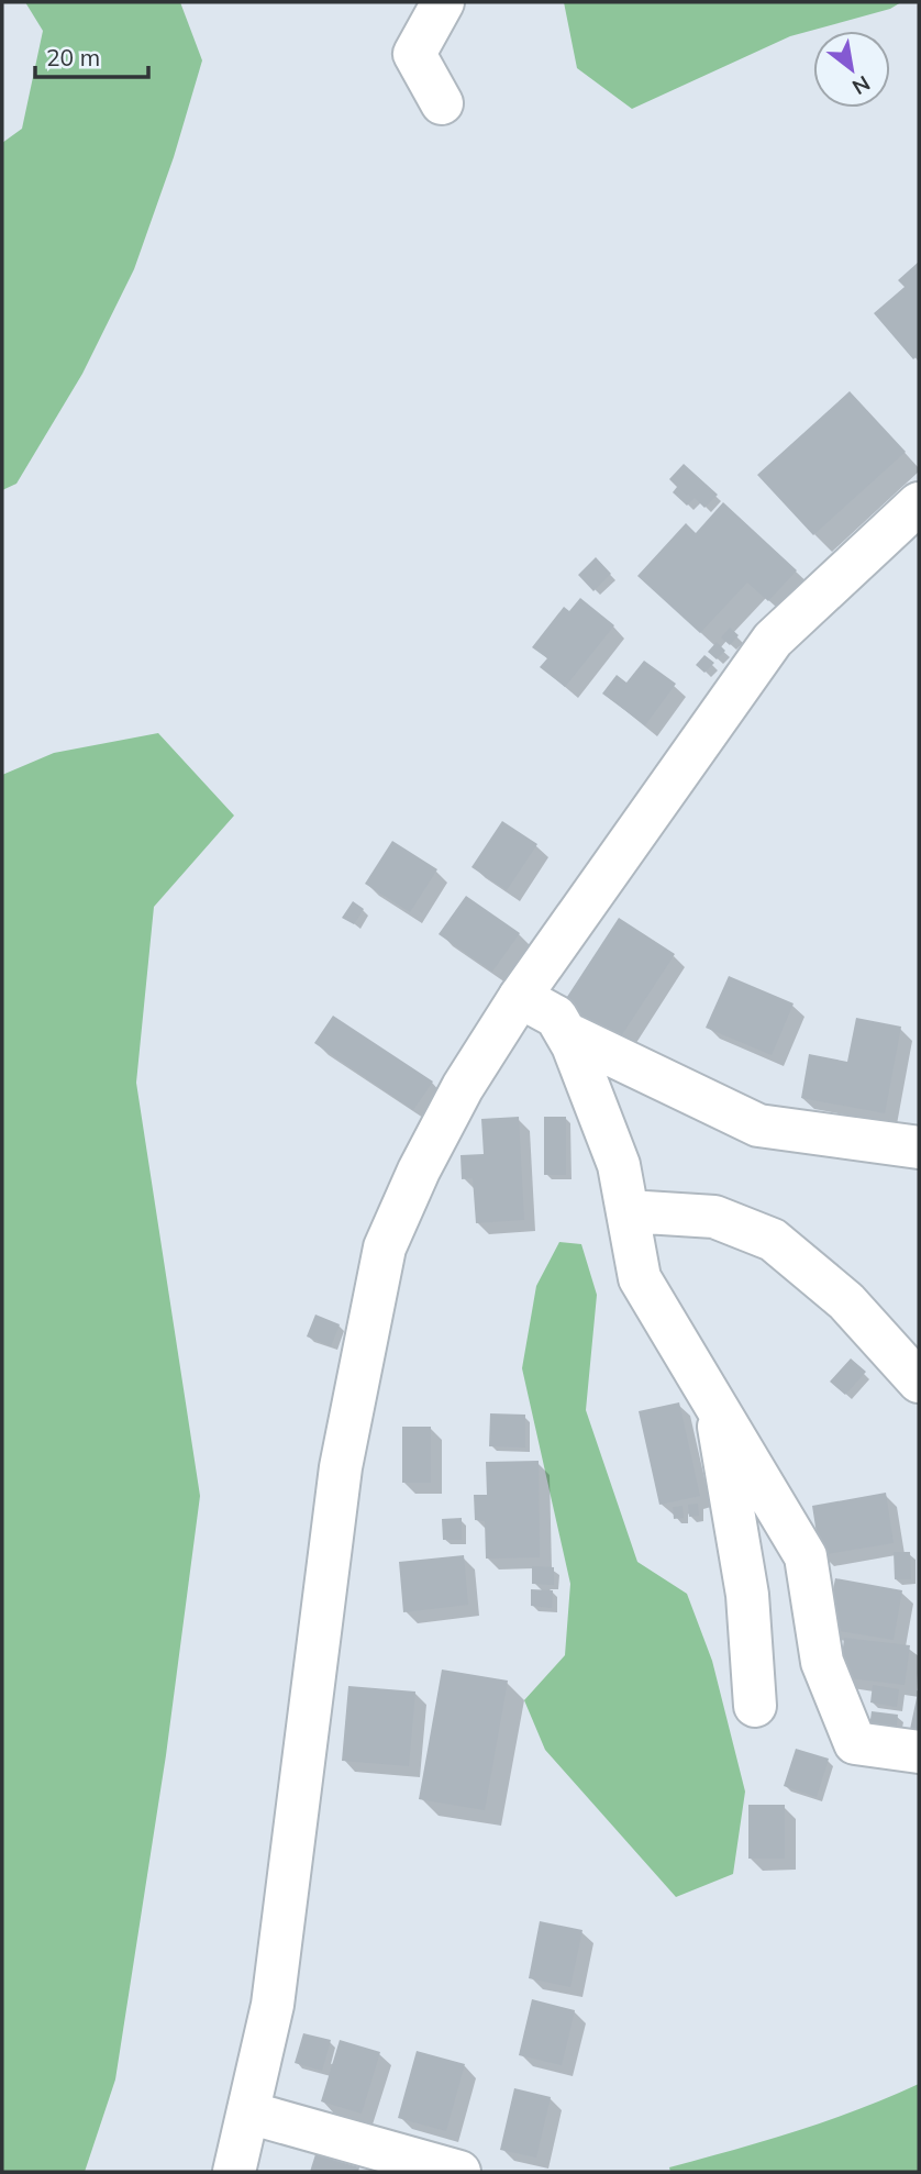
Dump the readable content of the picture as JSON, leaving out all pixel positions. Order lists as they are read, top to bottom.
{
  "scale_bar": "20 m",
  "north": "bottom right"
}
